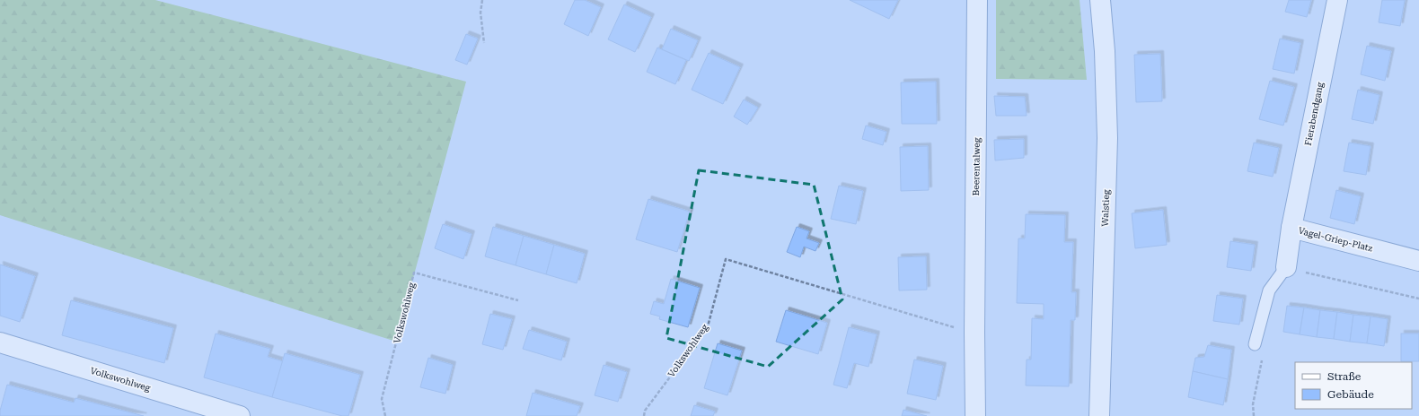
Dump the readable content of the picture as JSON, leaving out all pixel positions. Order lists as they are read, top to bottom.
{
  "streets": {
    "street": [
      "Fierabendgang",
      "Beerentalweg",
      "Walstieg",
      "Vagel-Griep-Platz",
      "Volkswohlweg"
    ]
  },
  "crossings": [
    ["Fierabendgang", "Vagel-Griep-Platz"],
    ["Beerentalweg", "Volkswohlweg"]
  ],
  "legend": ["Straße", "Gebäude"]
}
